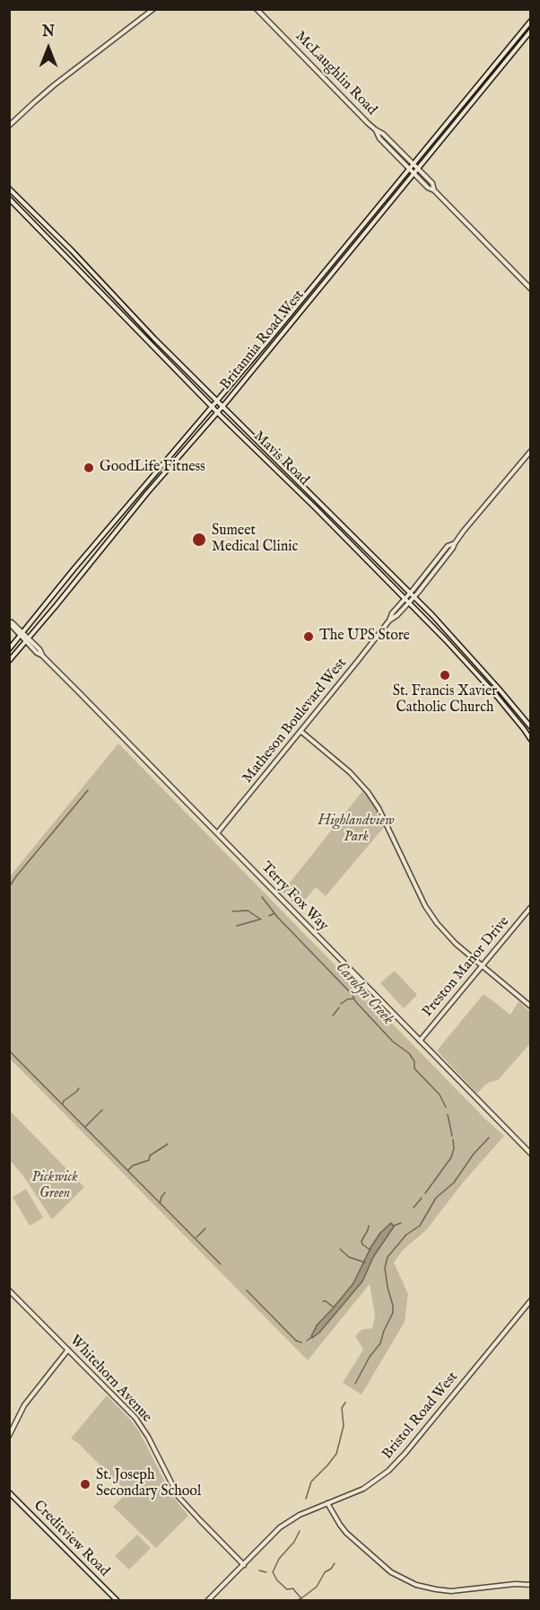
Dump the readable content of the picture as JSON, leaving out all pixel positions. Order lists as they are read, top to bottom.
{
  "streets": {
    "street": [
      "McLaughlin Road",
      "Britannia Road West",
      "Mavis Road",
      "Matheson Boulevard West",
      "Terry Fox Way",
      "Preston Manor Drive",
      "Whitehorn Avenue",
      "Bristol Road West",
      "Creditview Road"
    ]
  },
  "crossings": [
    ["McLaughlin Road", "Britannia Road West"],
    ["Britannia Road West", "Mavis Road"],
    ["Britannia Road West", "Terry Fox Way"],
    ["Mavis Road", "Matheson Boulevard West"],
    ["Matheson Boulevard West", "Terry Fox Way"],
    ["Terry Fox Way", "Preston Manor Drive"],
    ["Whitehorn Avenue", "Bristol Road West"]
  ],
  "water": ["Carolyn Creek"],
  "parks": ["Highlandview Park", "Pickwick Green"],
  "places": [
    "GoodLife Fitness",
    "Sumeet Medical Clinic",
    "The UPS Store",
    "St. Francis Xavier Catholic Church",
    "St. Joseph Secondary School"
  ],
  "north": "top"
}
